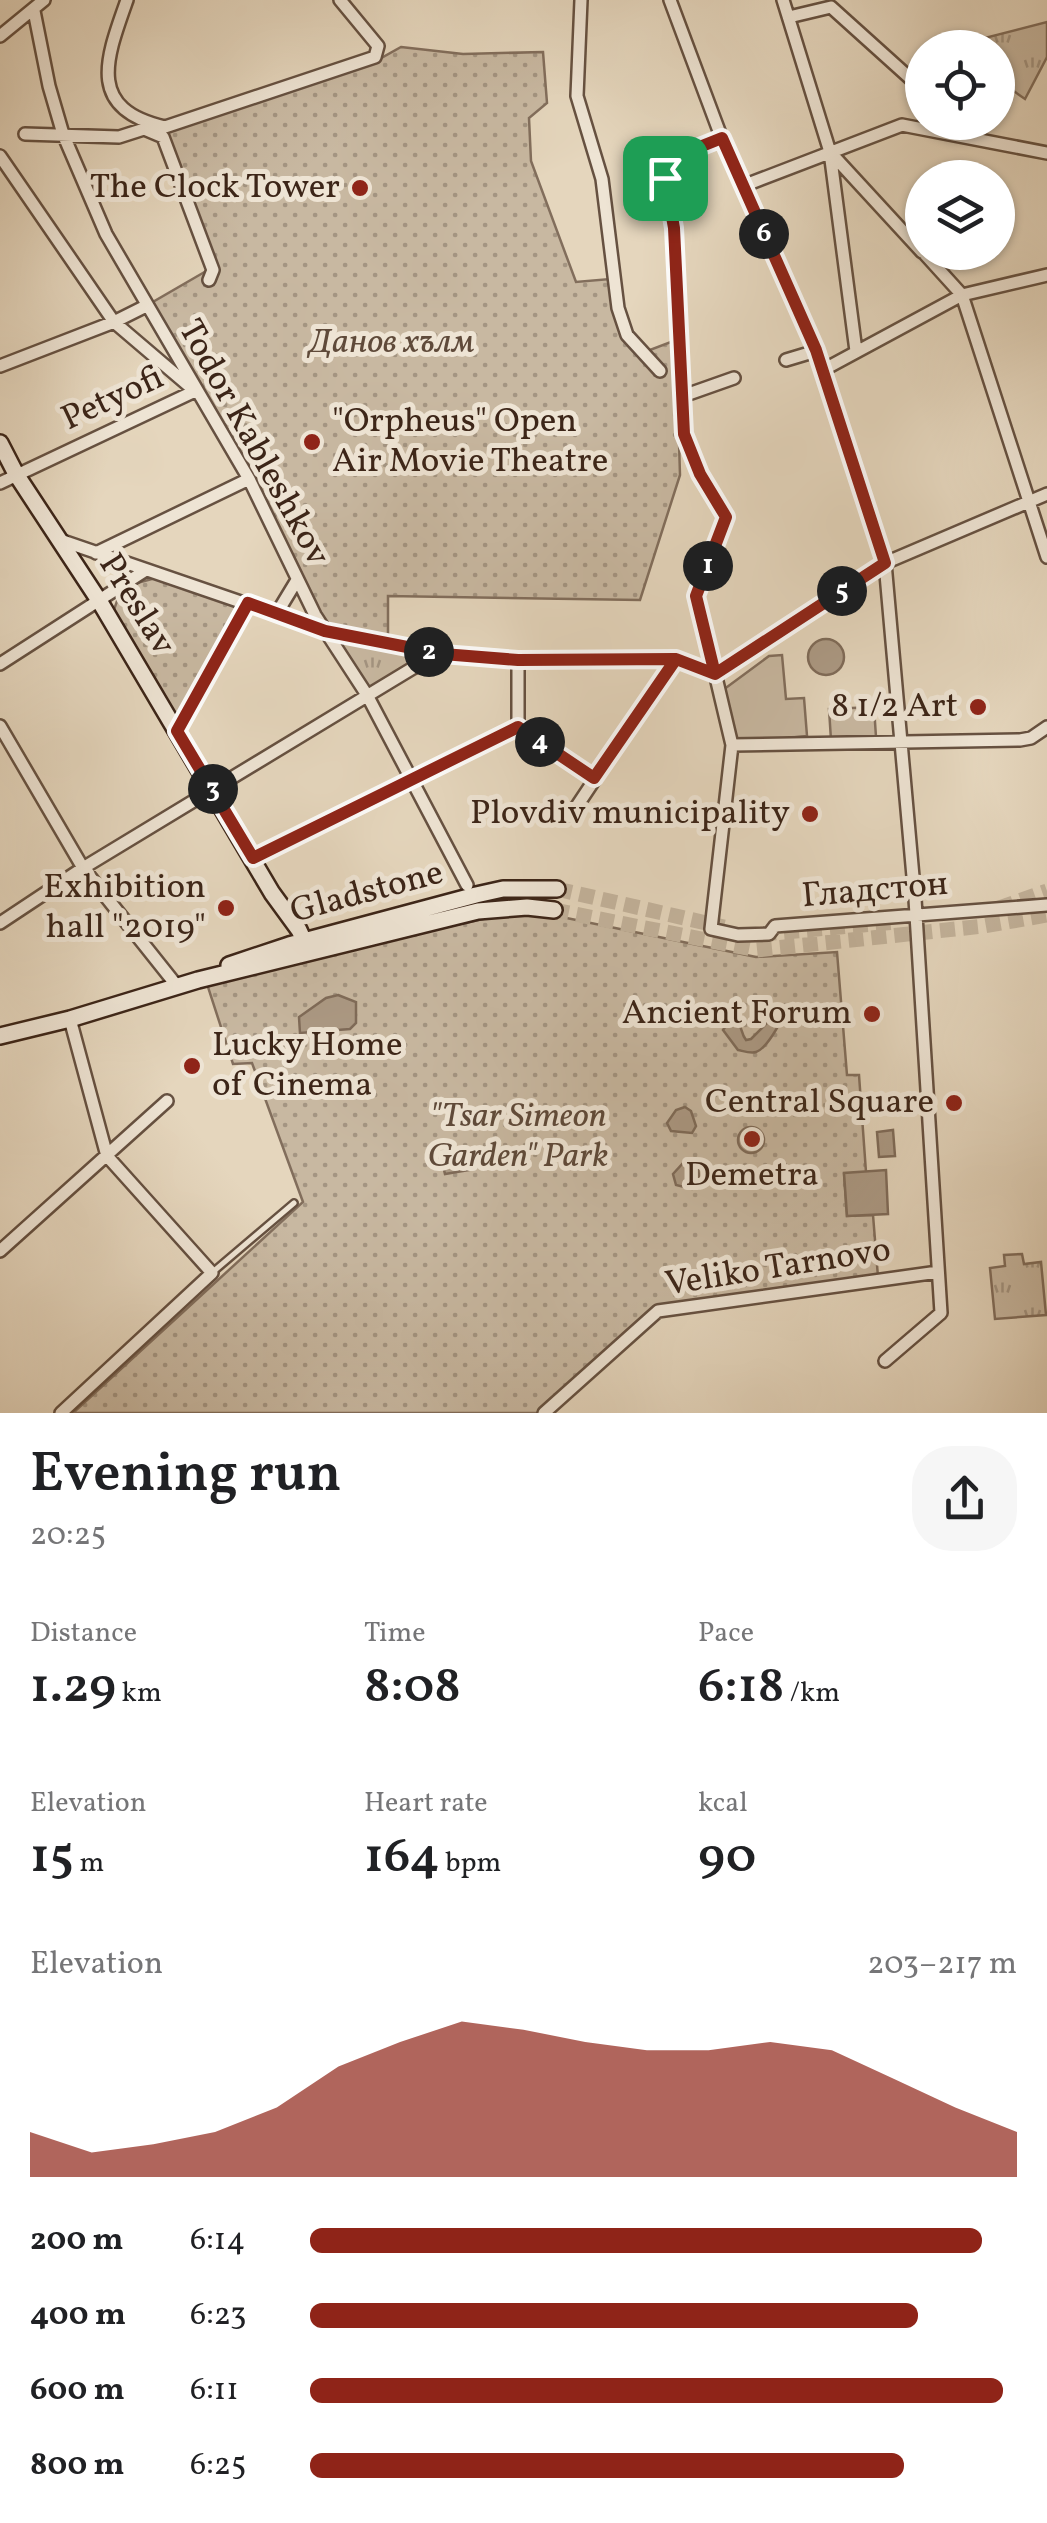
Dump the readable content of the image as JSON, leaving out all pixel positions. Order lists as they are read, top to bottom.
{
  "streets": {
    "main road": ["Preslav", "Gladstone"],
    "street": [
      "Petyofi",
      "Todor Kableshkov",
      "Гладстон",
      "Veliko Tarnovo"
    ]
  },
  "crossings": [
    ["Petyofi", "Todor Kableshkov"],
    ["Petyofi", "Preslav"],
    ["Preslav", "Gladstone"]
  ],
  "parks": ["Данов хълм", "\"Tsar Simeon Garden\" Park"],
  "places": [
    "The Clock Tower",
    "\"Orpheus\" Open Air Movie Theatre",
    "8 1/2 Art",
    "Plovdiv municipality",
    "Exhibition hall \"2019\"",
    "Ancient Forum",
    "Lucky Home of Cinema",
    "Central Square",
    "Demetra"
  ],
  "page": {
    "pins": [
      "6",
      "1",
      "5",
      "2",
      "4",
      "3"
    ],
    "heading": ["Evening run", "20:25"],
    "stats": [
      ["Distance", "1.29 km"],
      ["Time", "8:08"],
      ["Pace", "6:18 /km"],
      ["Elevation", "15 m"],
      ["Heart rate", "164 bpm"],
      ["kcal", "90"]
    ],
    "chart": ["Elevation", "203–217 m"],
    "list": [
      {
        "name": "200 m",
        "note": "6:14"
      },
      {
        "name": "400 m",
        "note": "6:23"
      },
      {
        "name": "600 m",
        "note": "6:11"
      },
      {
        "name": "800 m",
        "note": "6:25"
      }
    ]
  }
}
